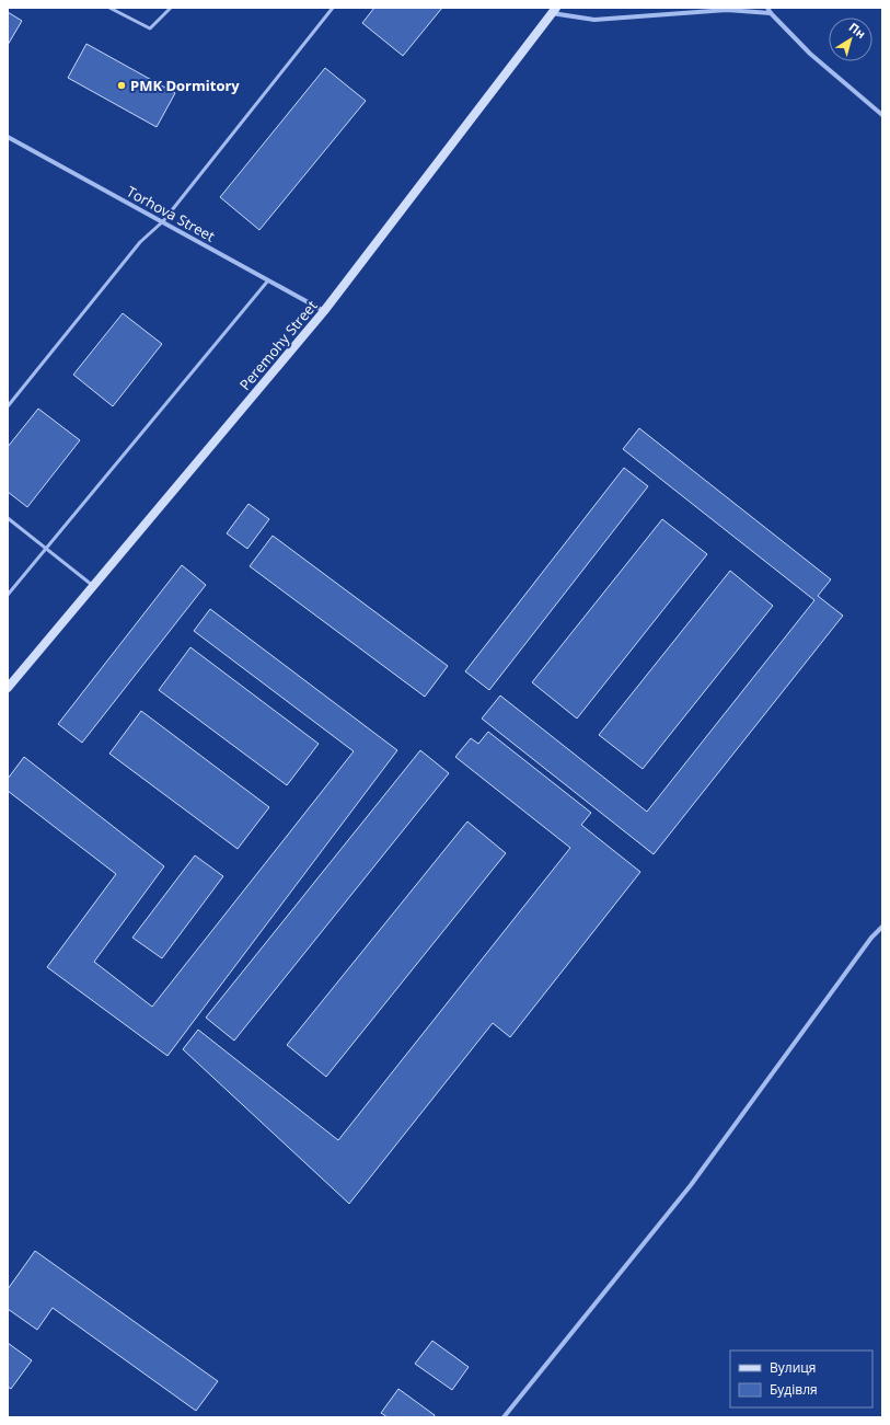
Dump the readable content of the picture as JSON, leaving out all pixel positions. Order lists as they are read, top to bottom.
{
  "streets": {
    "main road": ["Peremohy Street"],
    "street": ["Torhova Street"]
  },
  "crossings": [
    ["Torhova Street", "Peremohy Street"]
  ],
  "places": ["PMK Dormitory"],
  "legend": ["Вулиця", "Будівля"],
  "north": "top right"
}
